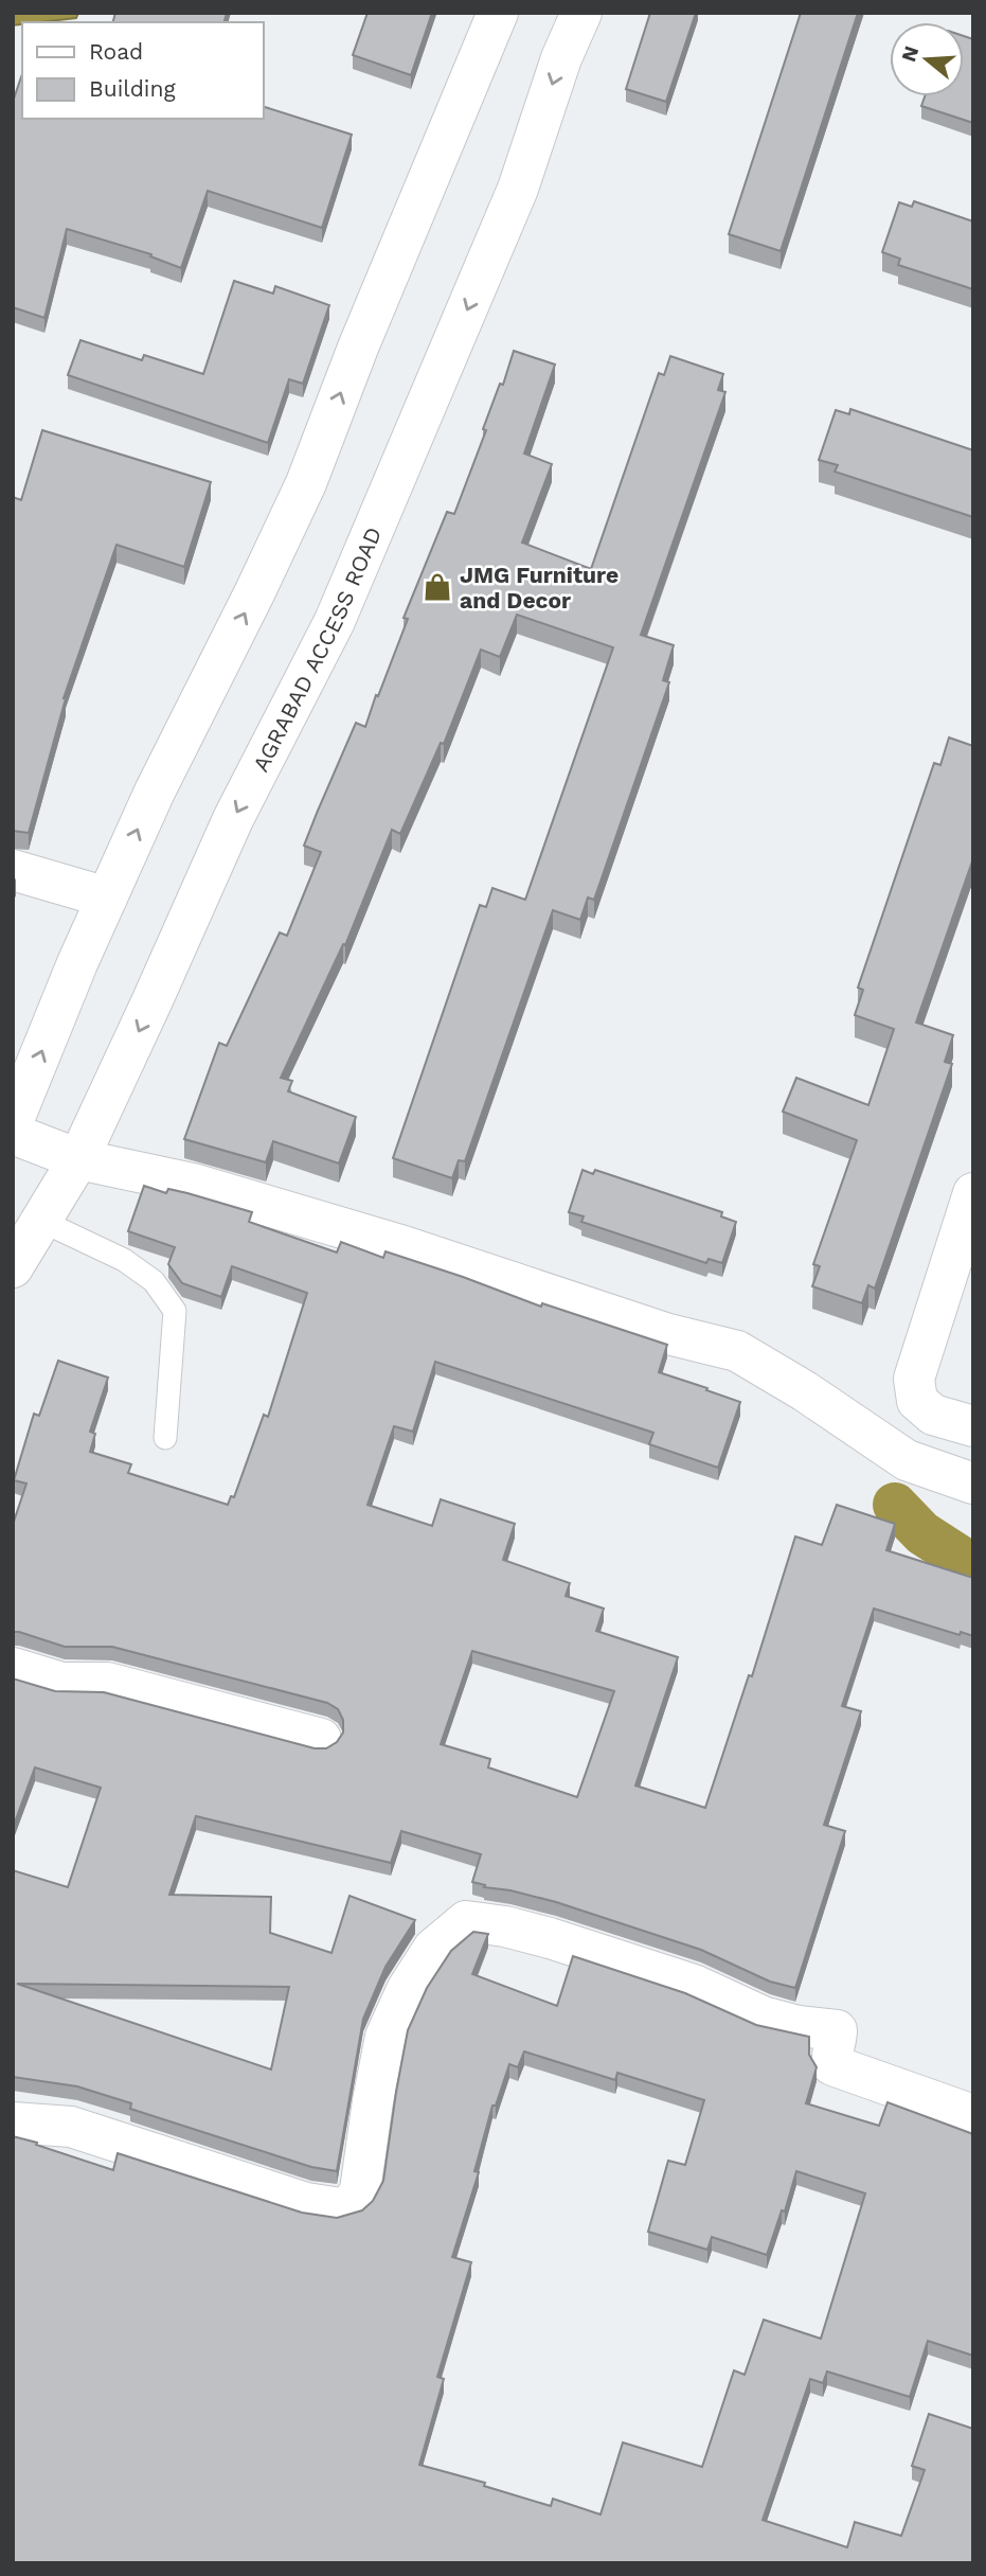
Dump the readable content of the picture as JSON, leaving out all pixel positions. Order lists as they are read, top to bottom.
{
  "streets": {
    "street": ["AGRABAD ACCESS ROAD"]
  },
  "places": {
    "shop": ["JMG Furniture and Decor"]
  },
  "legend": ["Road", "Building"],
  "north": "left"
}
